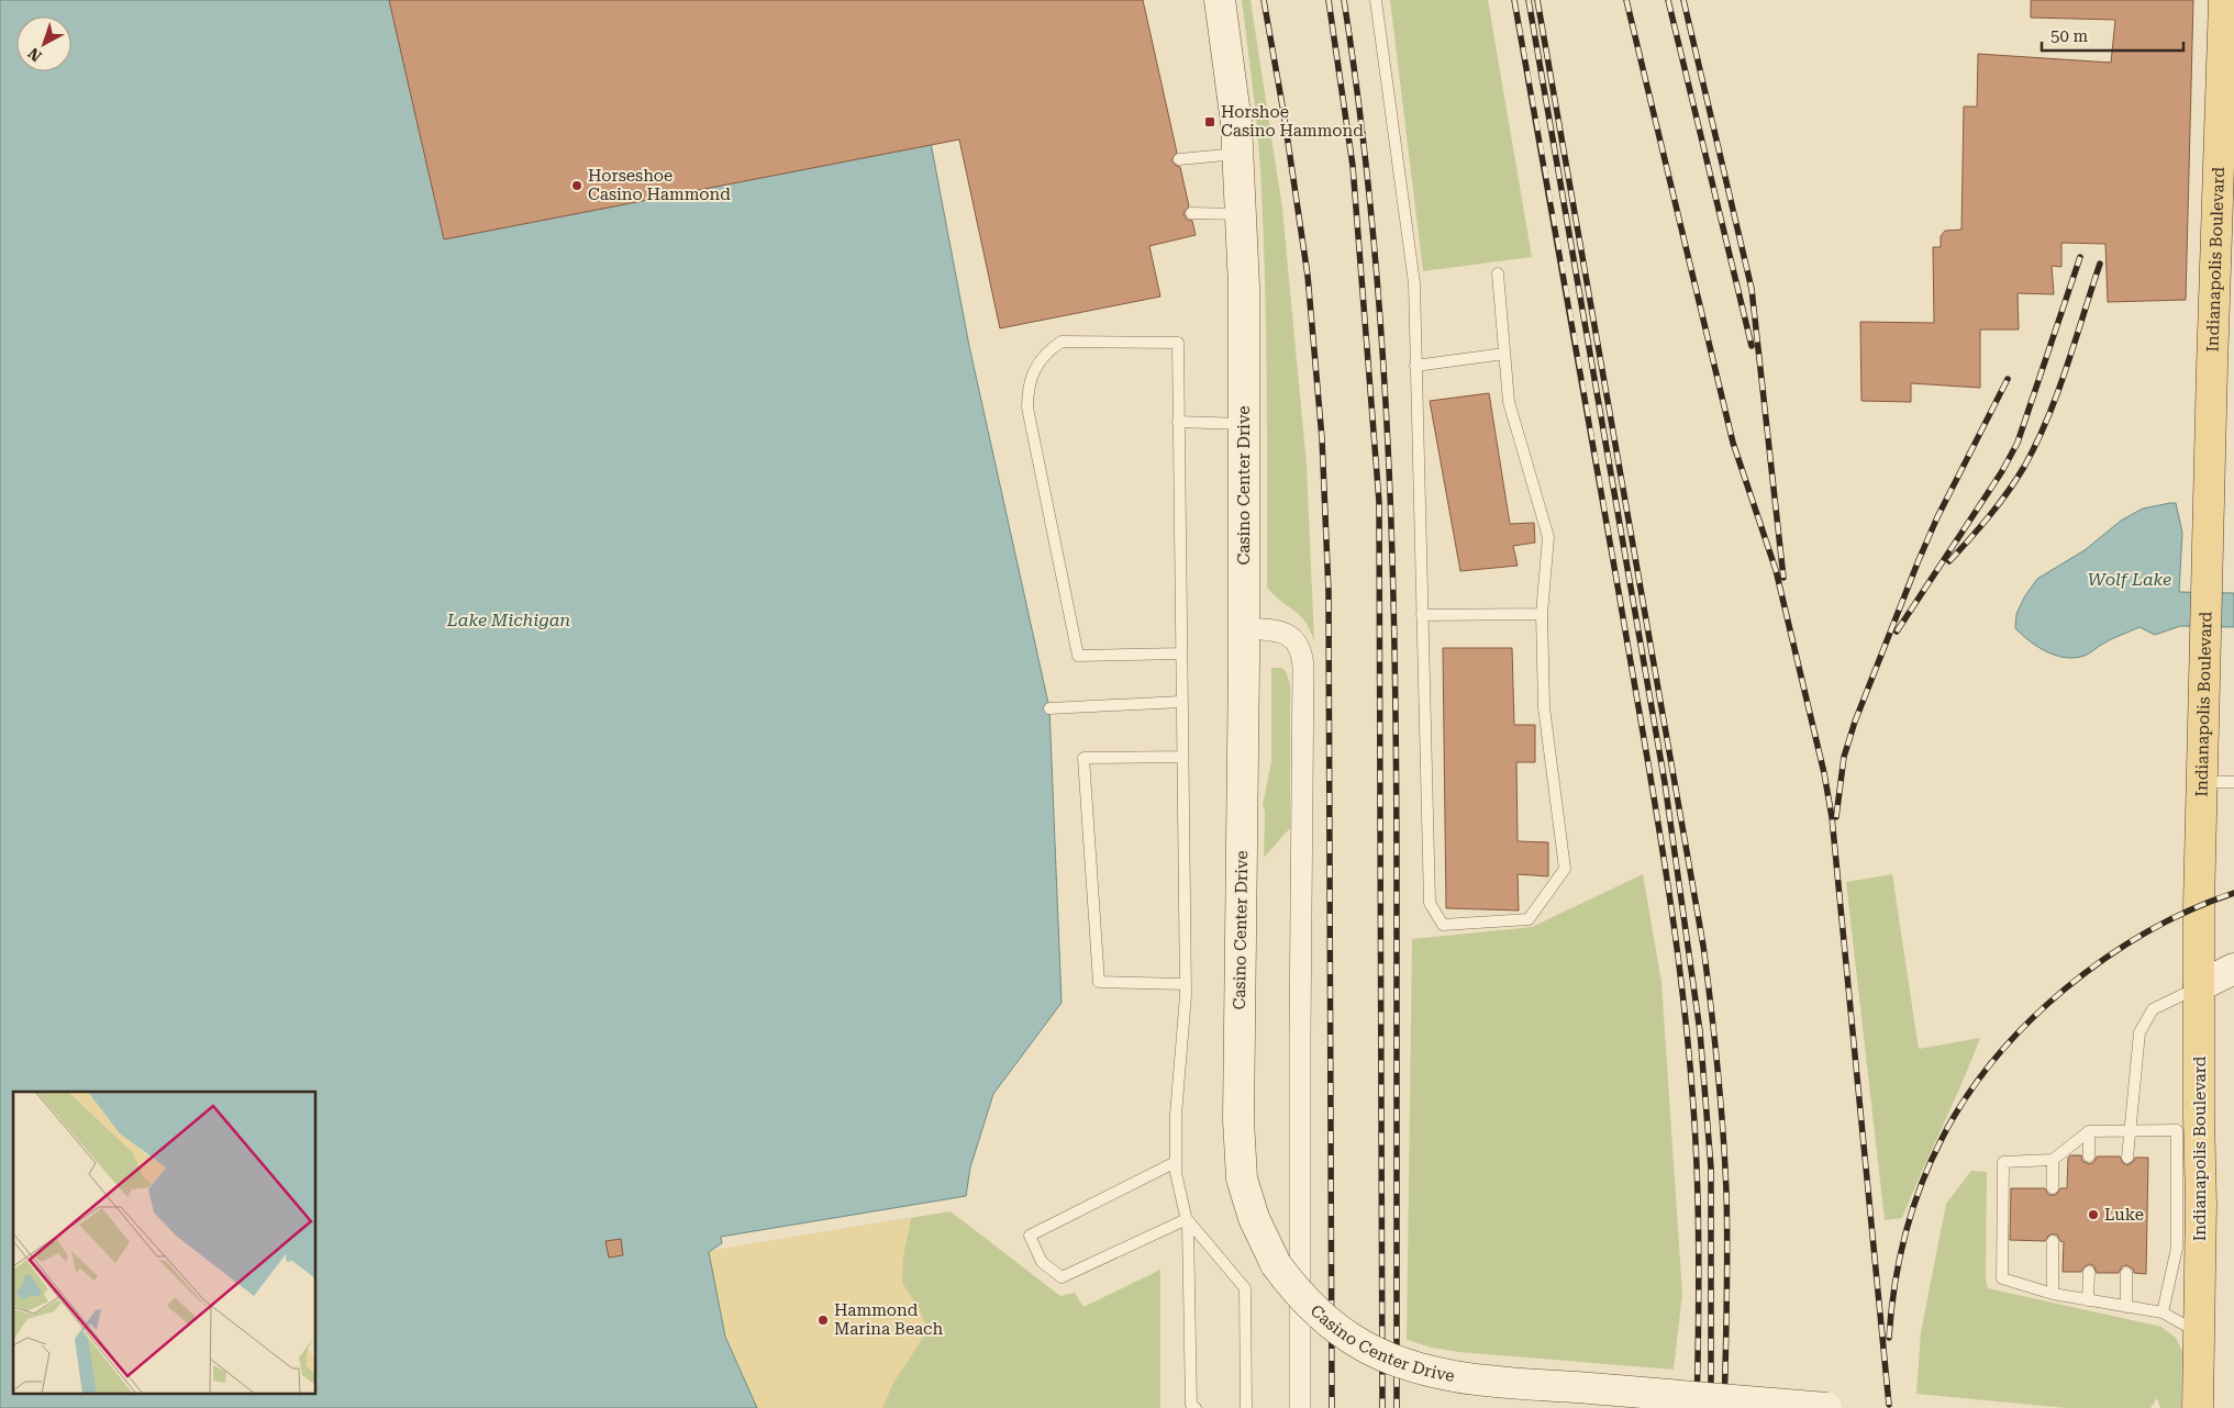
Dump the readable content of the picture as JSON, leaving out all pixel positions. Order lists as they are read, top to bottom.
{
  "streets": {
    "main road": ["Indianapolis Boulevard"],
    "street": ["Casino Center Drive"]
  },
  "water": ["Wolf Lake", "Lake Michigan"],
  "places": {
    "transit": ["Horshoe Casino Hammond"],
    "other": ["Horseshoe Casino Hammond", "Luke", "Hammond Marina Beach"]
  },
  "scale_bar": "50 m",
  "north": "bottom left"
}
